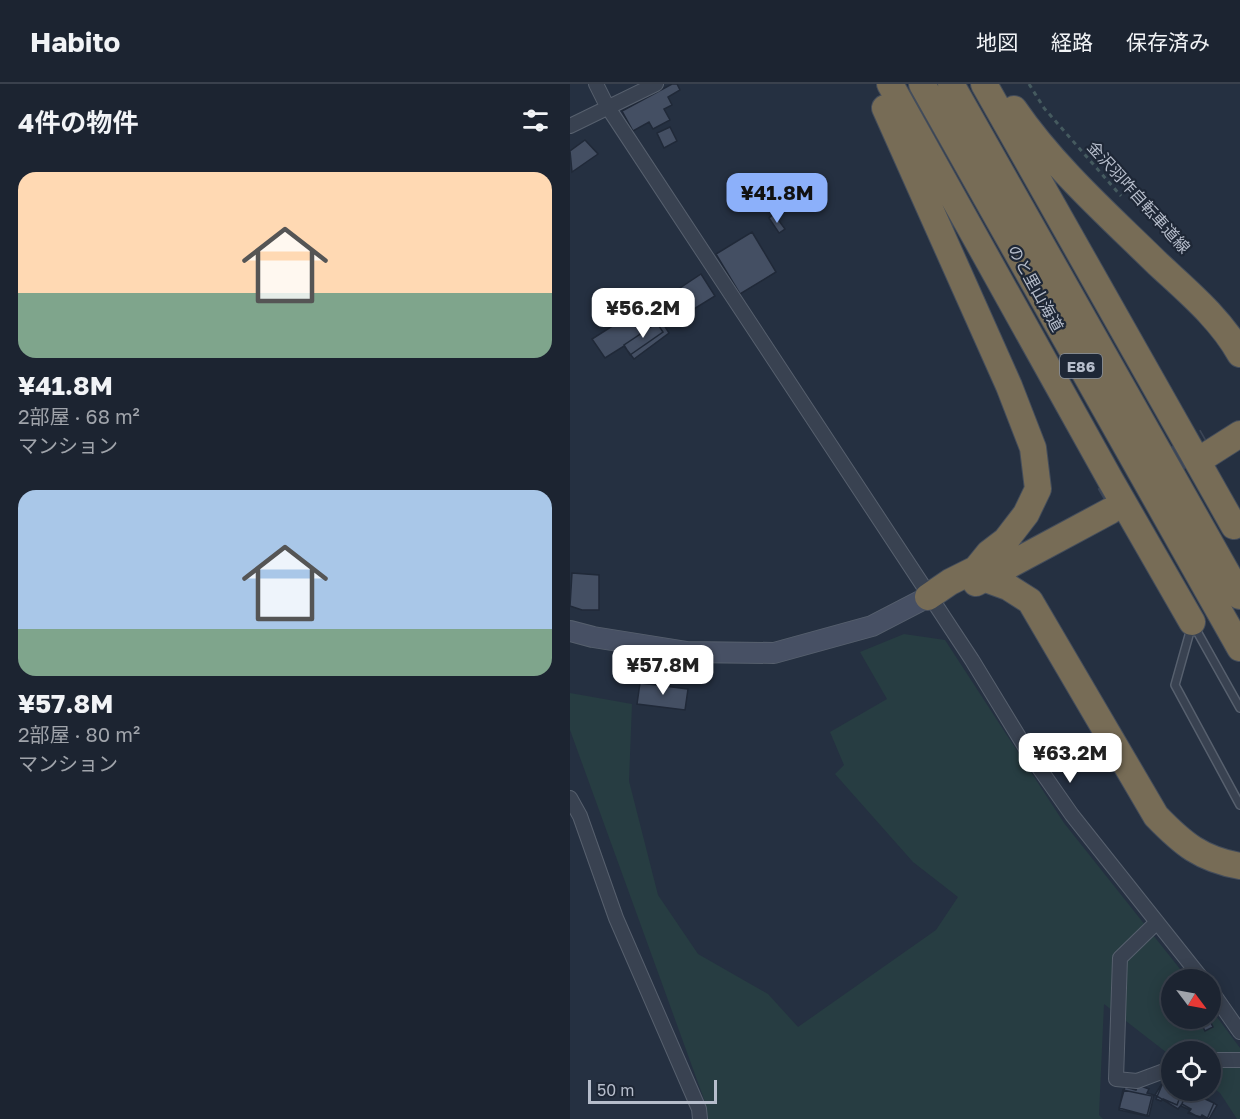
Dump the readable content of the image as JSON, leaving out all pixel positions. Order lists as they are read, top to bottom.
{
  "streets": {
    "highway": ["のと里山海道", "E86"],
    "path": ["金沢羽咋自転車道線"]
  },
  "scale_bar": "50 m",
  "north": "bottom right",
  "page": {
    "header": "Habito",
    "nav": ["地図", "経路", "保存済み"],
    "heading": "4件の物件",
    "list": [
      {
        "name": "¥41.8M",
        "note": "2部屋 · 68 m² · マンション"
      },
      {
        "name": "¥57.8M",
        "note": "2部屋 · 80 m² · マンション"
      }
    ],
    "price": [
      "¥41.8M",
      "¥56.2M",
      "¥57.8M",
      "¥63.2M"
    ],
    "scale": "50 m"
  }
}
